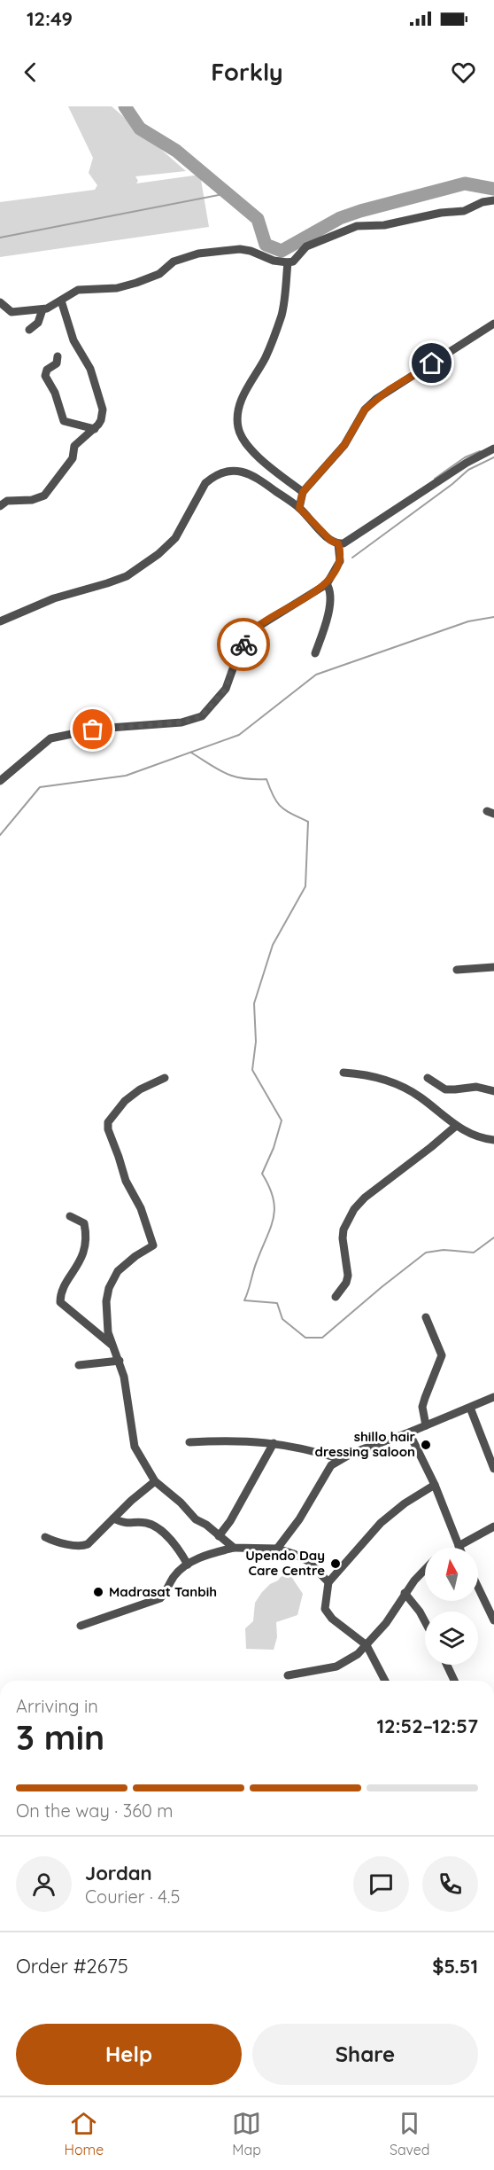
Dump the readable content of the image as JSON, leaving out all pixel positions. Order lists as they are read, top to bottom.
{
  "places": ["shillo hair dressing saloon", "Upendo Day Care Centre", "Madrasat Tanbih"],
  "north": "top",
  "page": {
    "status": "12:49",
    "header": "Forkly",
    "heading": ["3 min", "Arriving in", "12:52–12:57"],
    "panel": [
      "Jordan",
      "Courier · 4.5",
      "Order #2675",
      "$5.51"
    ],
    "bar": "On the way · 360 m",
    "buttons": ["Help", "Share"],
    "tabs": ["Home", "Map", "Saved"]
  }
}
